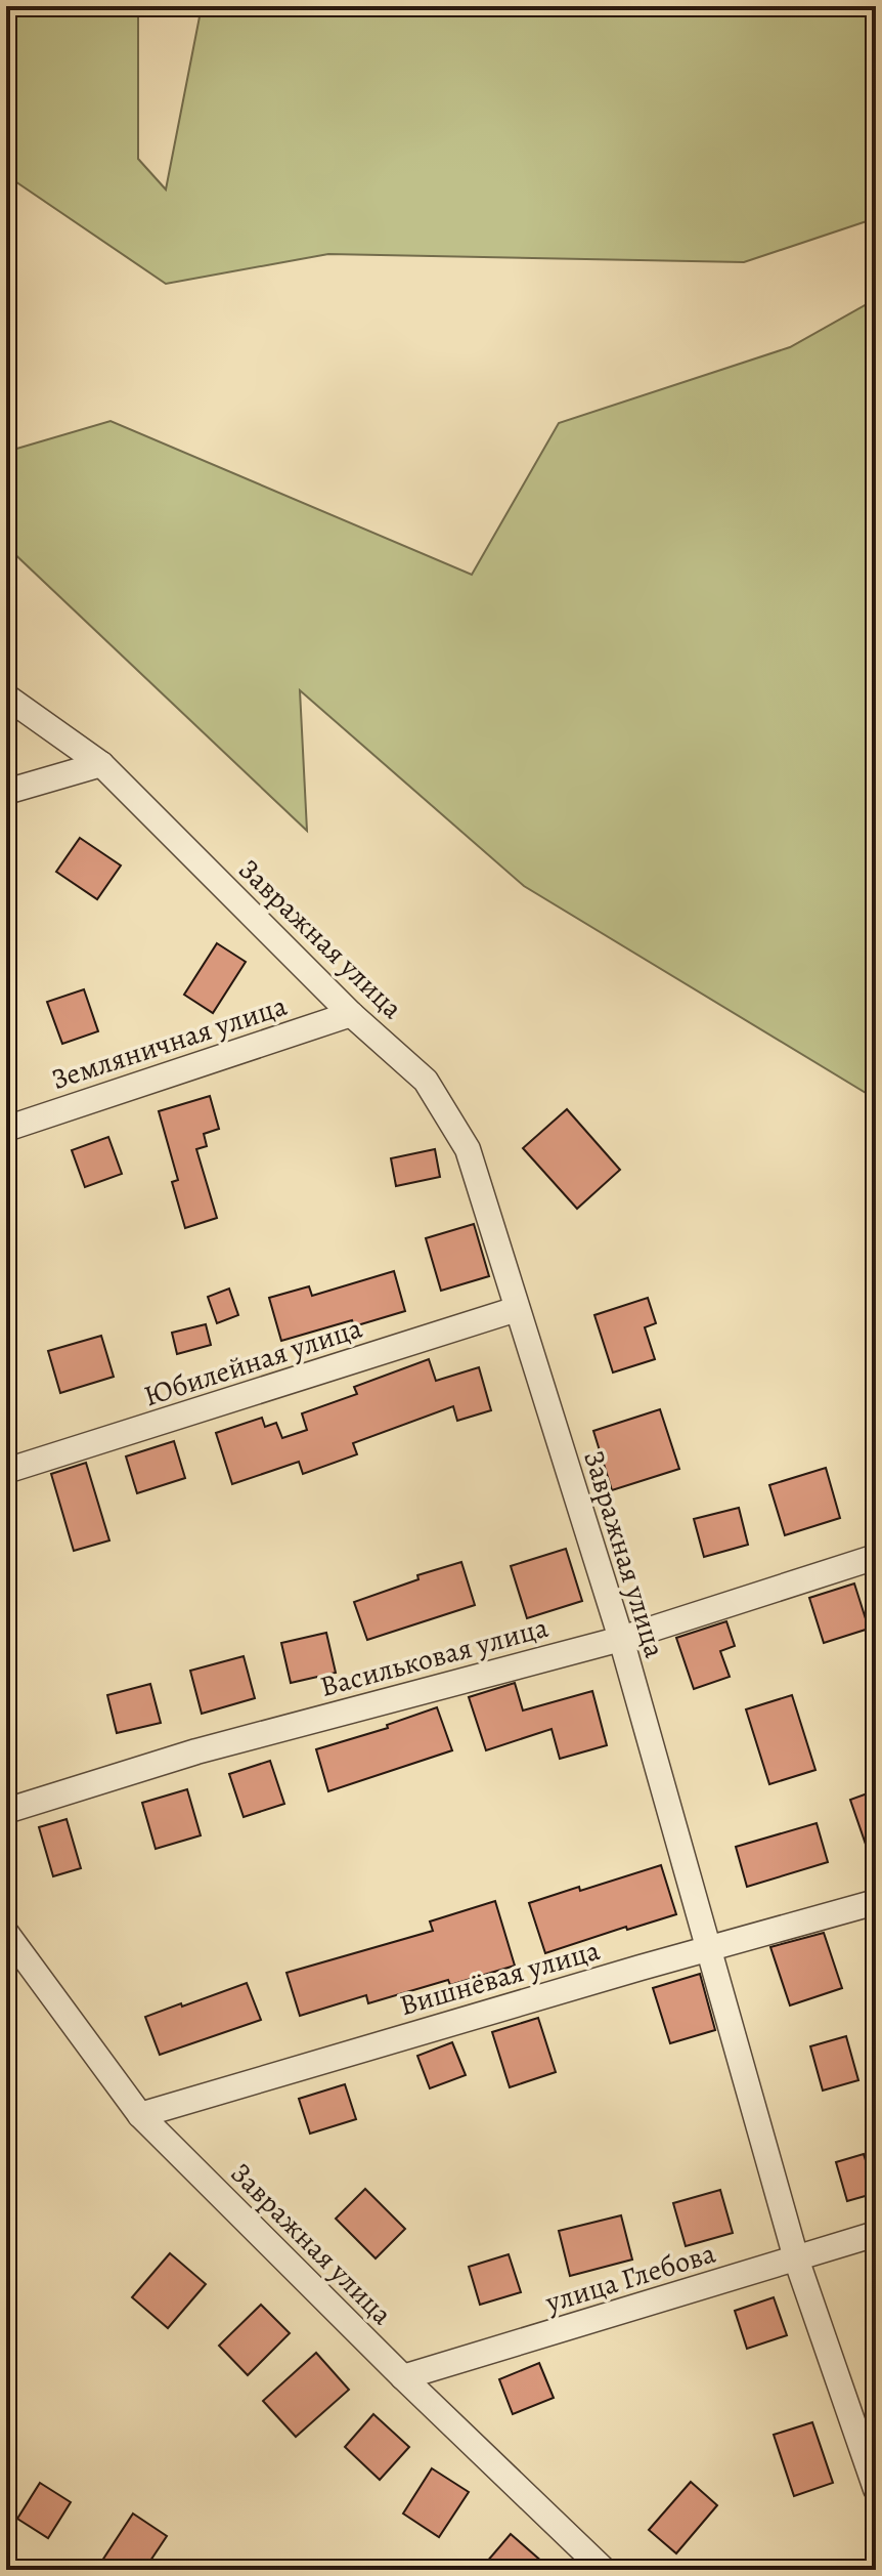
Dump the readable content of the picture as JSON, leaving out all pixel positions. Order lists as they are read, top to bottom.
{
  "streets": {
    "street": [
      "Завражная улица",
      "Земляничная улица",
      "Юбилейная улица",
      "Васильковая улица",
      "Вишнёвая улица",
      "улица Глебова"
    ]
  },
  "crossings": [
    ["Завражная улица", "Земляничная улица"],
    ["Завражная улица", "Юбилейная улица"],
    ["Завражная улица", "Васильковая улица"],
    ["Завражная улица", "Вишнёвая улица"],
    ["Завражная улица", "улица Глебова"]
  ]
}
